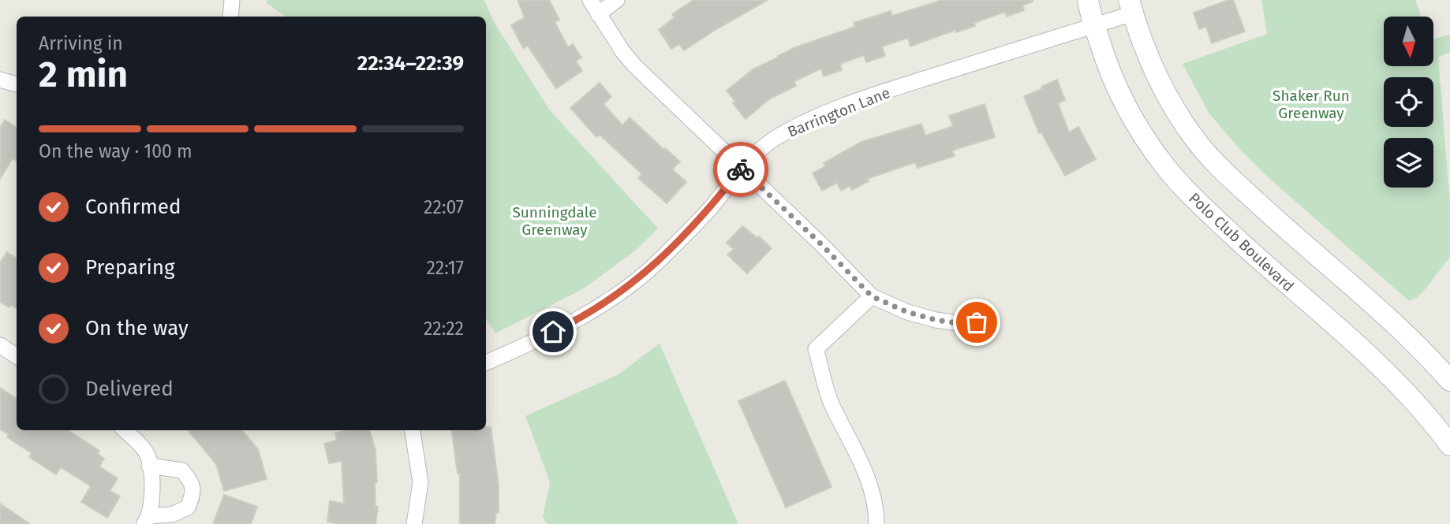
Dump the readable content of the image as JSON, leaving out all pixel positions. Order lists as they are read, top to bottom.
{
  "streets": {
    "street": ["Barrington Lane", "Polo Club Boulevard"]
  },
  "crossings": [
    ["Barrington Lane", "Polo Club Boulevard"]
  ],
  "parks": ["Shaker Run Greenway", "Sunningdale Greenway"],
  "north": "bottom",
  "page": {
    "heading": ["2 min", "Arriving in", "22:34–22:39"],
    "bar": "On the way · 100 m",
    "list": [
      ["Confirmed", "22:07"],
      ["Preparing", "22:17"],
      ["On the way", "22:22"],
      "Delivered"
    ]
  }
}
